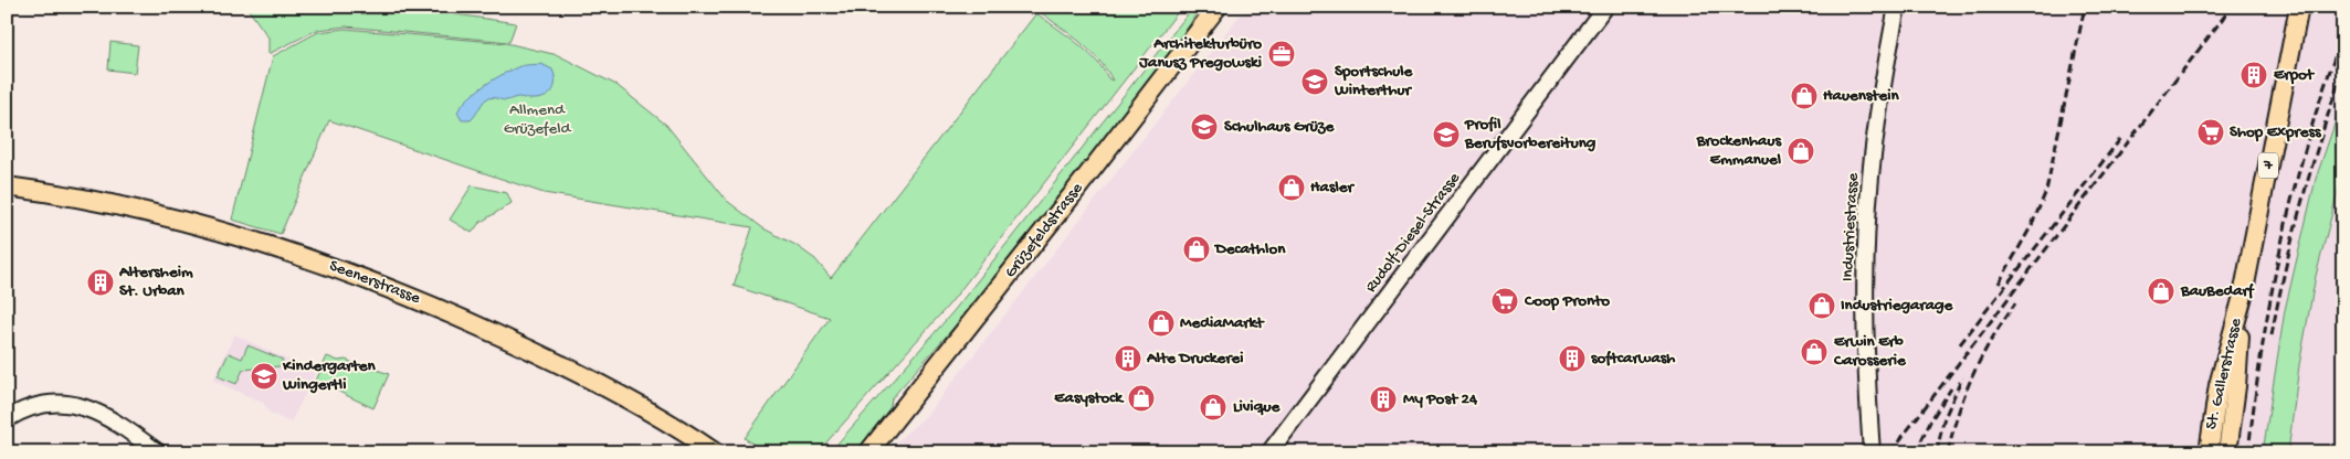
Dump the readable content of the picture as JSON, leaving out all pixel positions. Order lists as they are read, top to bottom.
{
  "streets": {
    "main road": [
      "7",
      "Grüzefeldstrasse",
      "Seenerstrasse",
      "St. Gallerstrasse"
    ],
    "street": ["Industriestrasse", "Rudolf-Diesel-Strasse"]
  },
  "parks": ["Allmend Grüzefeld"],
  "places": {
    "office": ["Architekturbüro Janusz Pregowski"],
    "building": [
      "Erpot",
      "Altersheim St. Urban",
      "Alte Druckerei",
      "softcarwash",
      "My Post 24"
    ],
    "school or university": [
      "Sportschule Winterthur",
      "Schulhaus Grüze",
      "Profil Berufsvorbereitung",
      "Kindergarten Wingertli"
    ],
    "shop": [
      "Hauenstein",
      "Brockenhaus Emmanuel",
      "Hasler",
      "Decathlon",
      "BauBedarf",
      "Industriegarage",
      "MediaMarkt",
      "Erwin Erb Carosserie",
      "Easystock",
      "Livique"
    ],
    "supermarket": ["Shop Express", "Coop Pronto"]
  }
}
